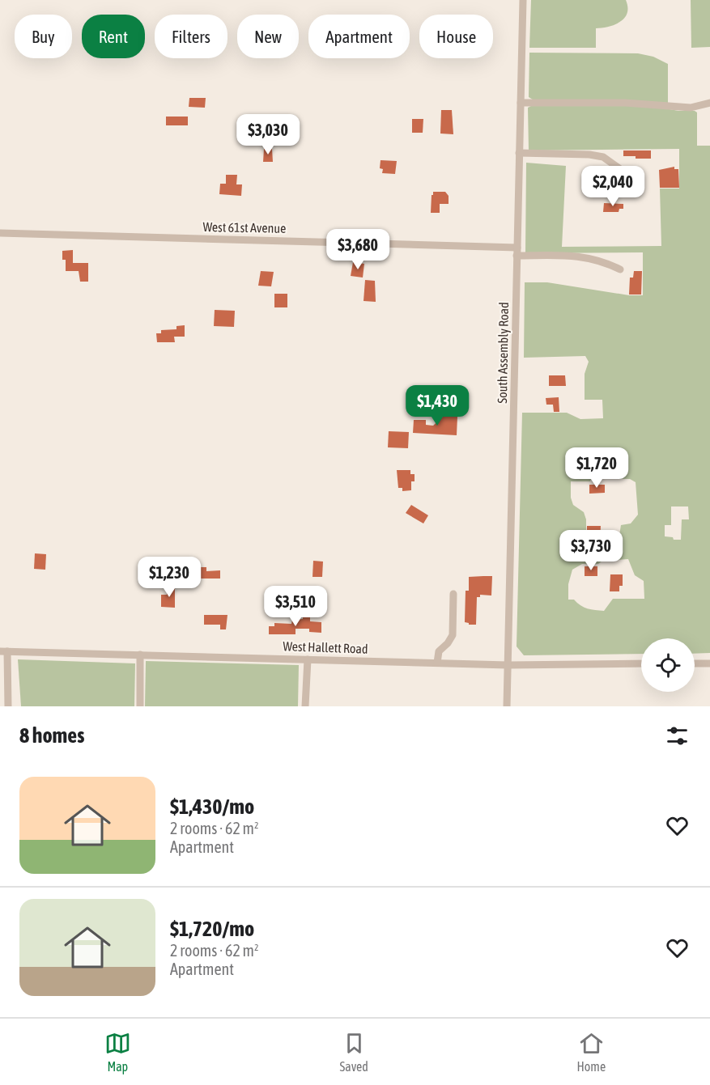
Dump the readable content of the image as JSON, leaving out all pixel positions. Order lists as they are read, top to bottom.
{
  "streets": {
    "street": ["West 61st Avenue", "South Assembly Road", "West Hallett Road"]
  },
  "crossings": [
    ["West 61st Avenue", "South Assembly Road"],
    ["South Assembly Road", "West Hallett Road"]
  ],
  "page": {
    "chip": [
      "Buy",
      "Rent",
      "Filters",
      "New",
      "Apartment",
      "House"
    ],
    "price": [
      "$3,030",
      "$2,040",
      "$3,680",
      "$1,430",
      "$1,720",
      "$3,730",
      "$1,230",
      "$3,510"
    ],
    "heading": "8 homes",
    "list": [
      {
        "name": "$1,430/mo",
        "note": "2 rooms · 62 m² · Apartment"
      },
      {
        "name": "$1,720/mo",
        "note": "2 rooms · 62 m² · Apartment"
      }
    ],
    "tabs": ["Map", "Saved", "Home"]
  }
}
